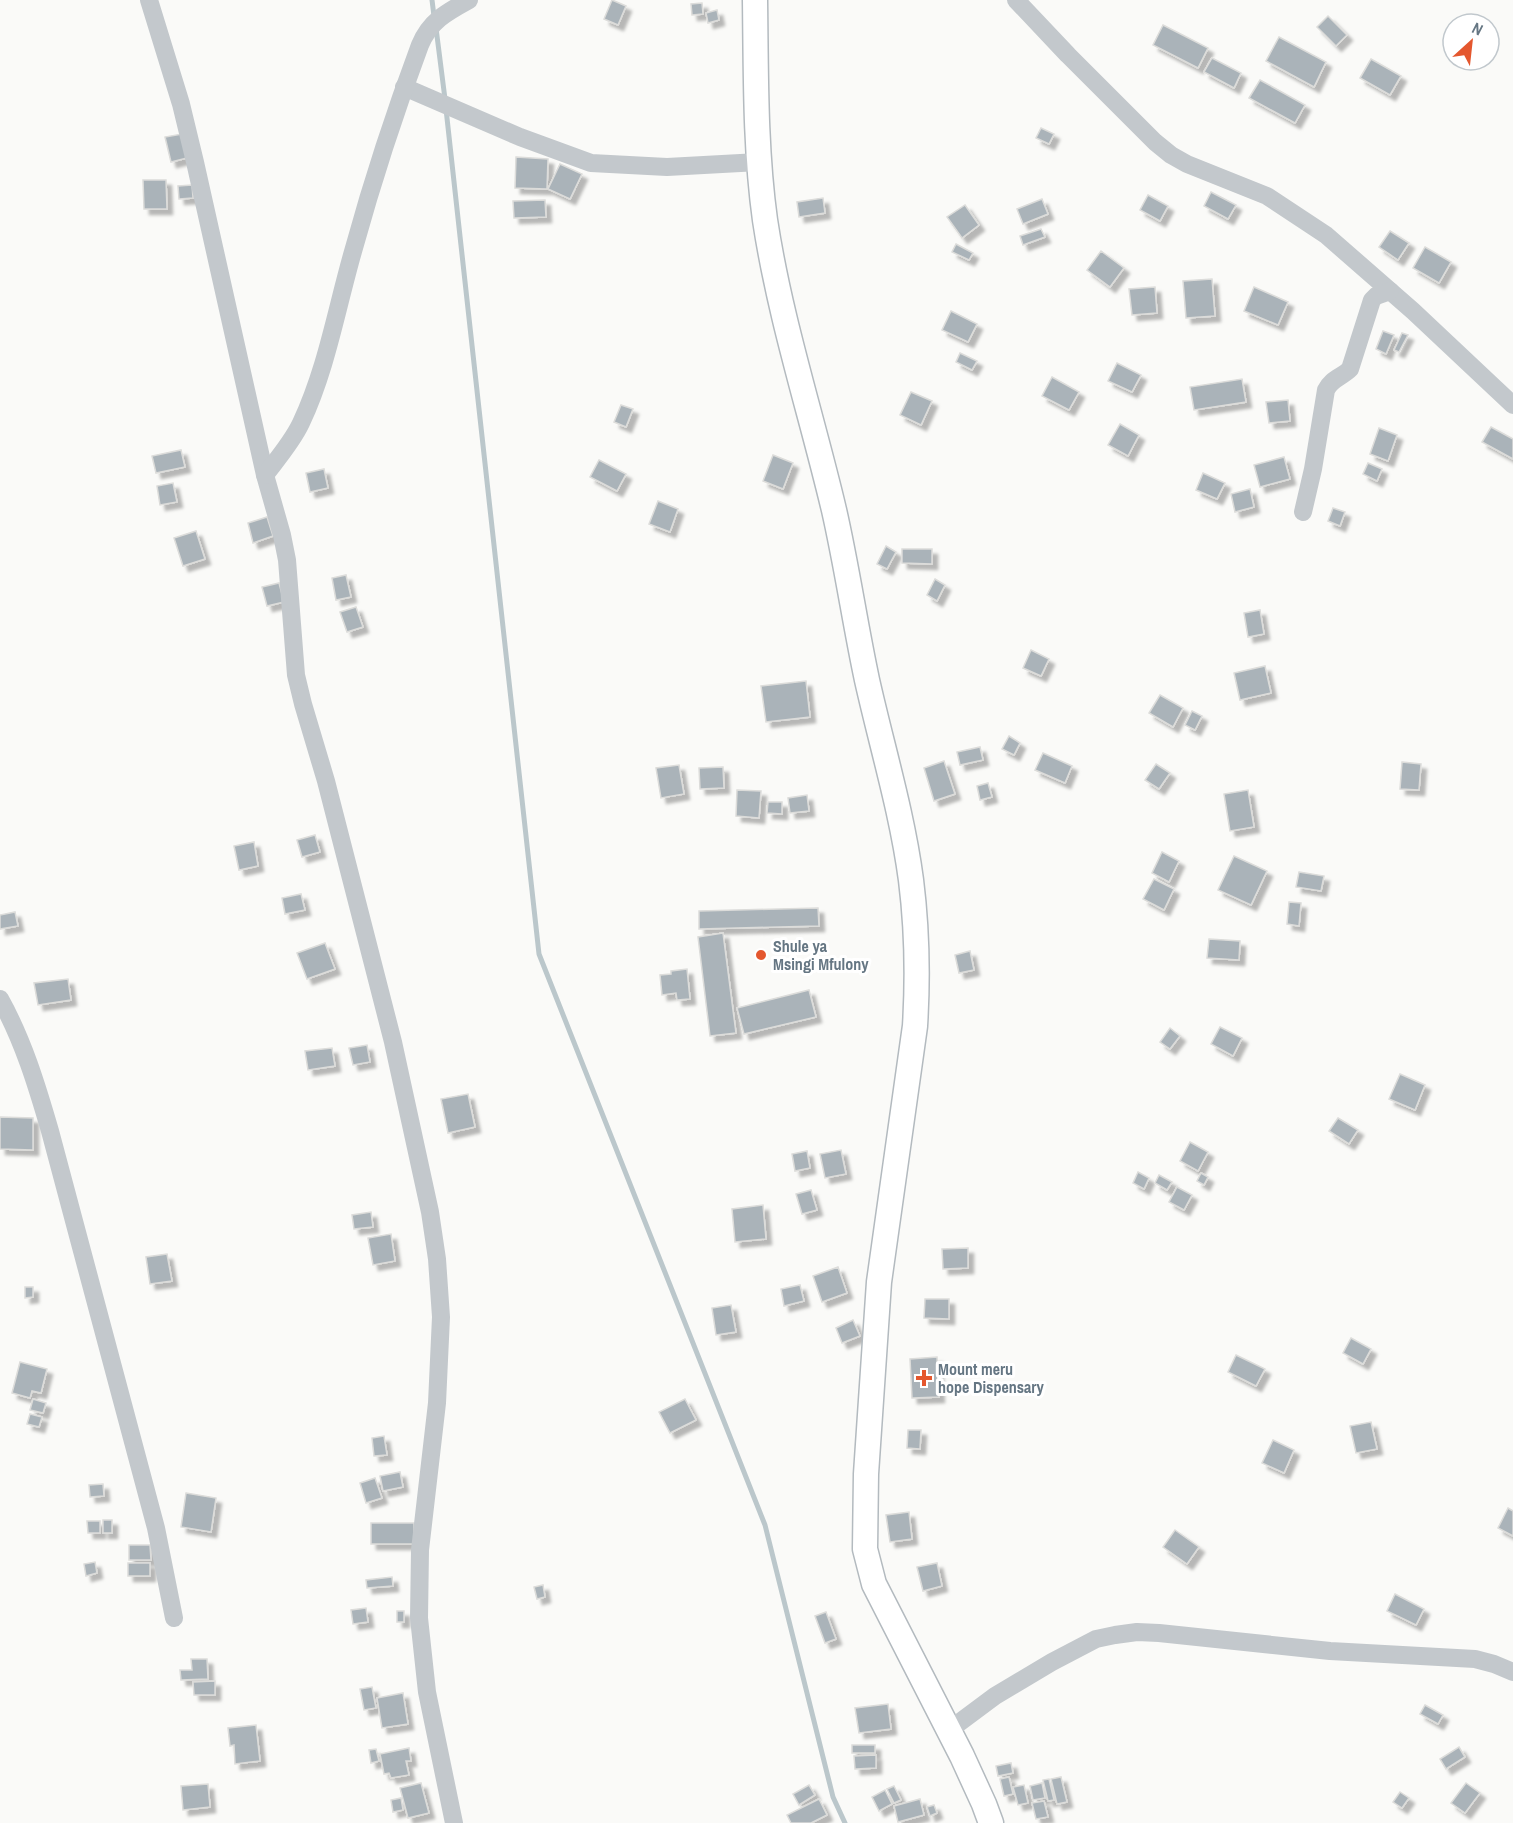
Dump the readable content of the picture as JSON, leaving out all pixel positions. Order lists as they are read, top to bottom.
{
  "places": {
    "other": ["Shule ya Msingi Mfulony"],
    "health": ["Mount meru hope Dispensary"]
  },
  "north": "top right"
}
